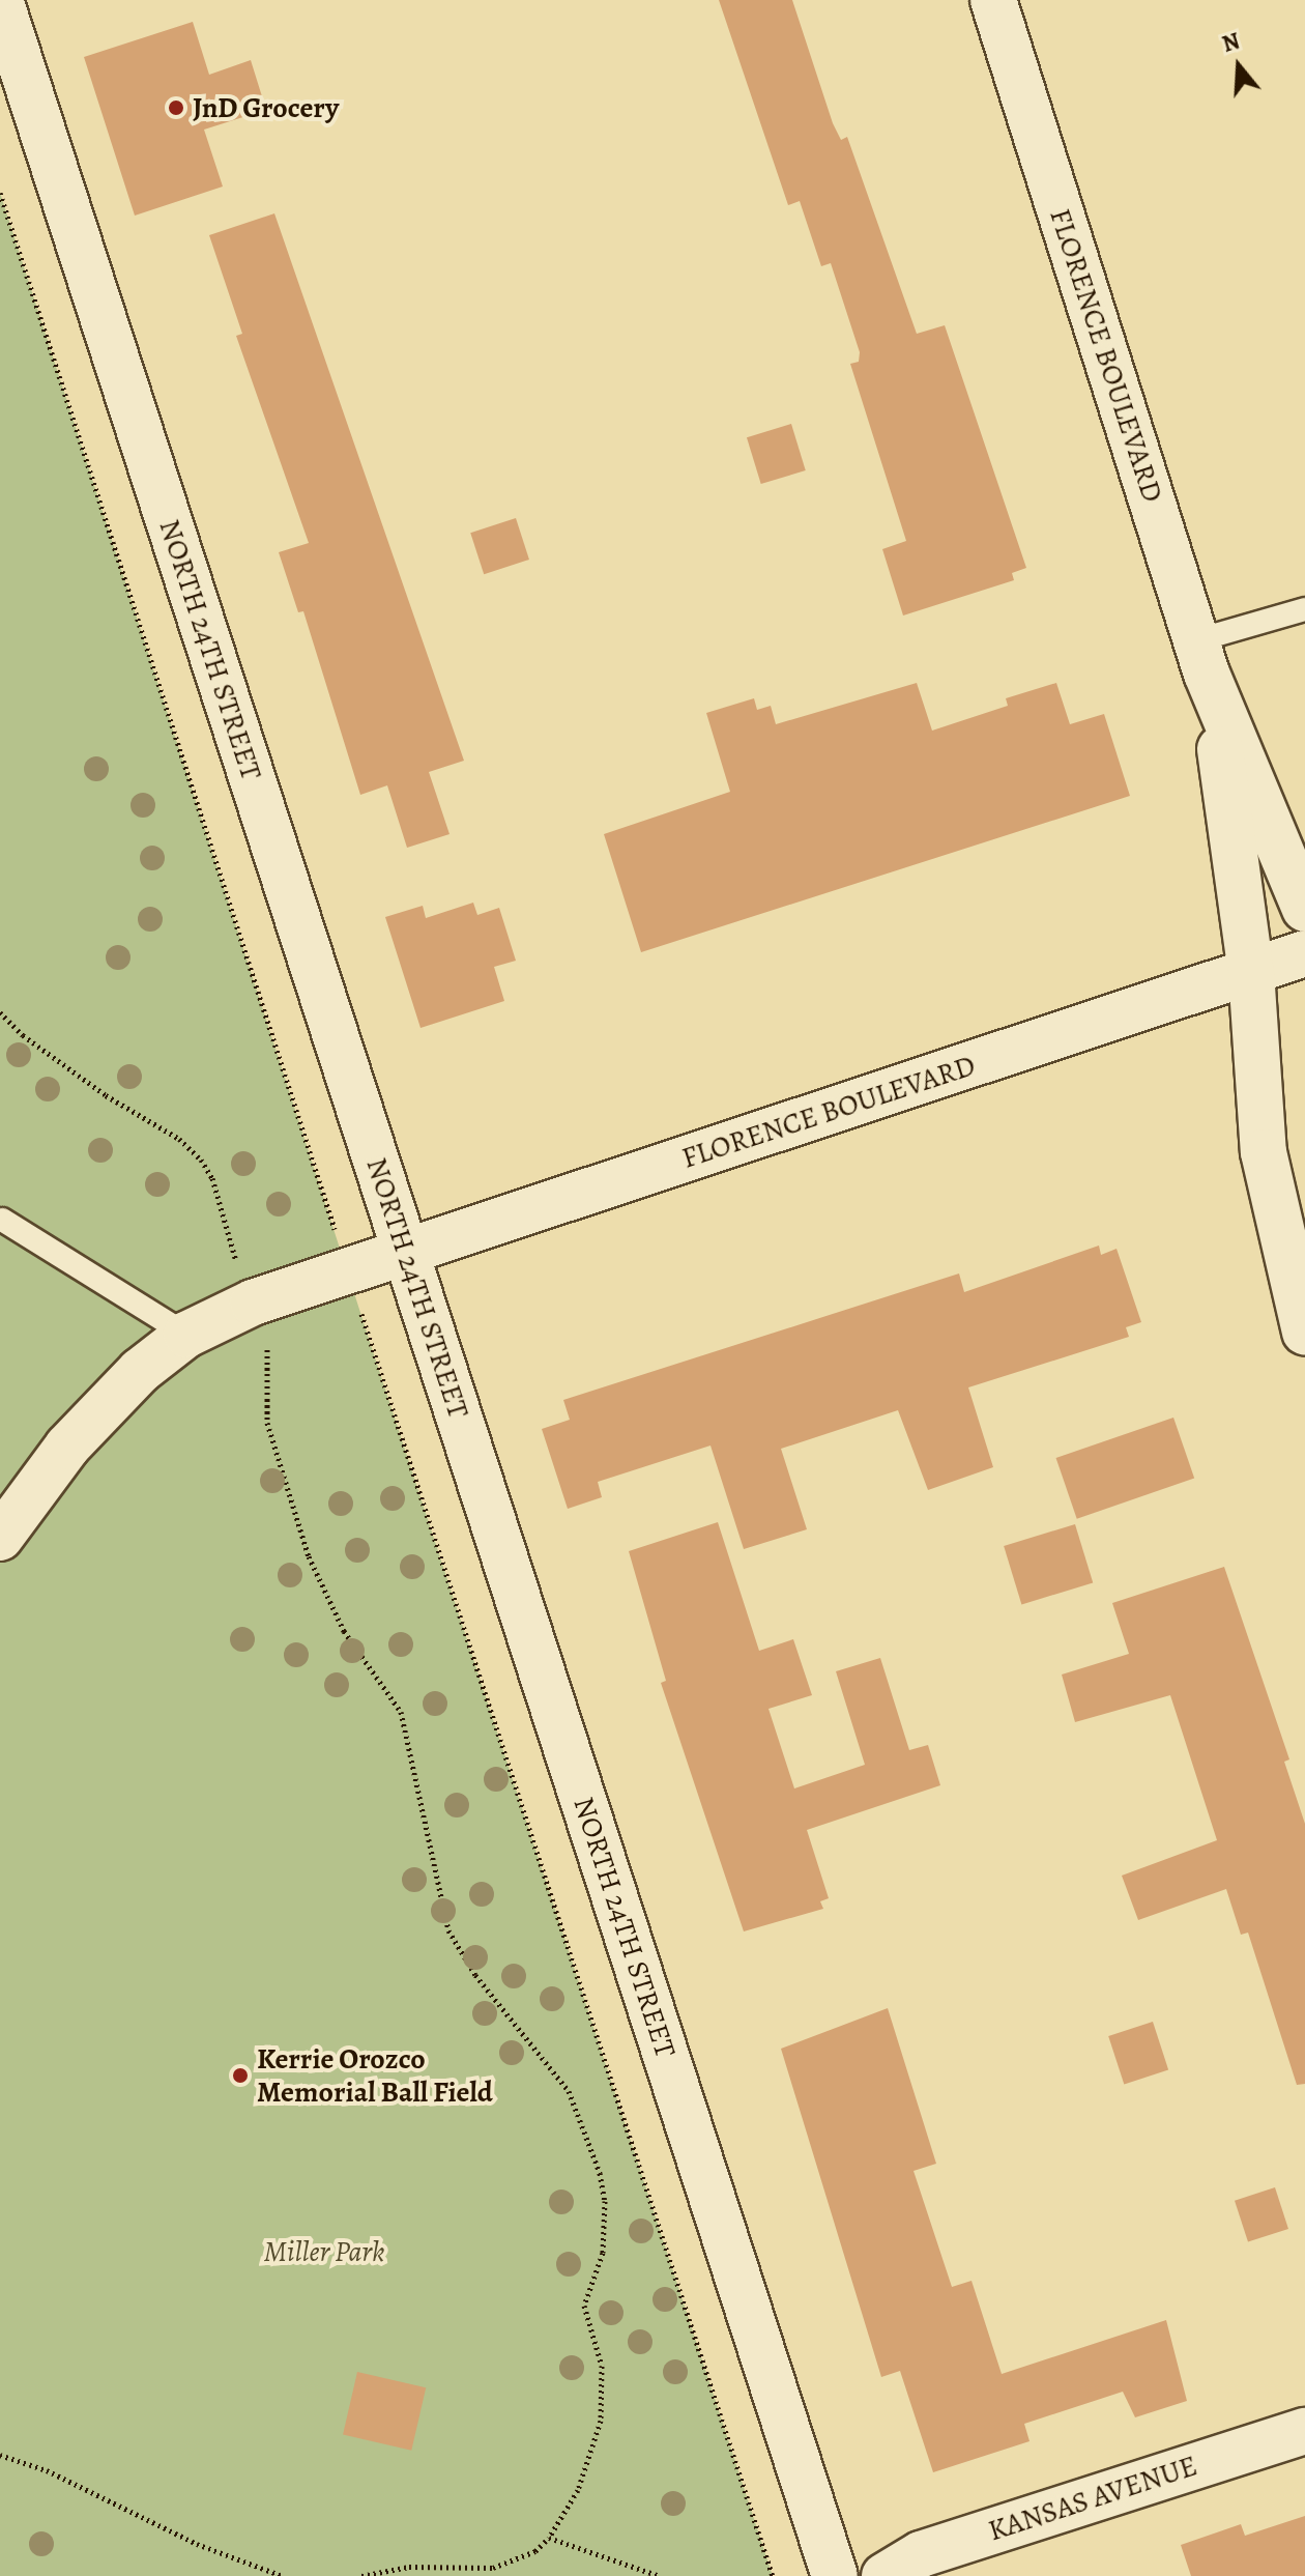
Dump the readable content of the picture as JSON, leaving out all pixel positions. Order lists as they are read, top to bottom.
{
  "streets": {
    "street": ["FLORENCE BOULEVARD", "NORTH 24TH STREET", "KANSAS AVENUE"]
  },
  "crossings": [
    ["FLORENCE BOULEVARD", "NORTH 24TH STREET"]
  ],
  "parks": ["Miller Park"],
  "places": ["JnD Grocery", "Kerrie Orozco Memorial Ball Field"],
  "north": "top"
}
